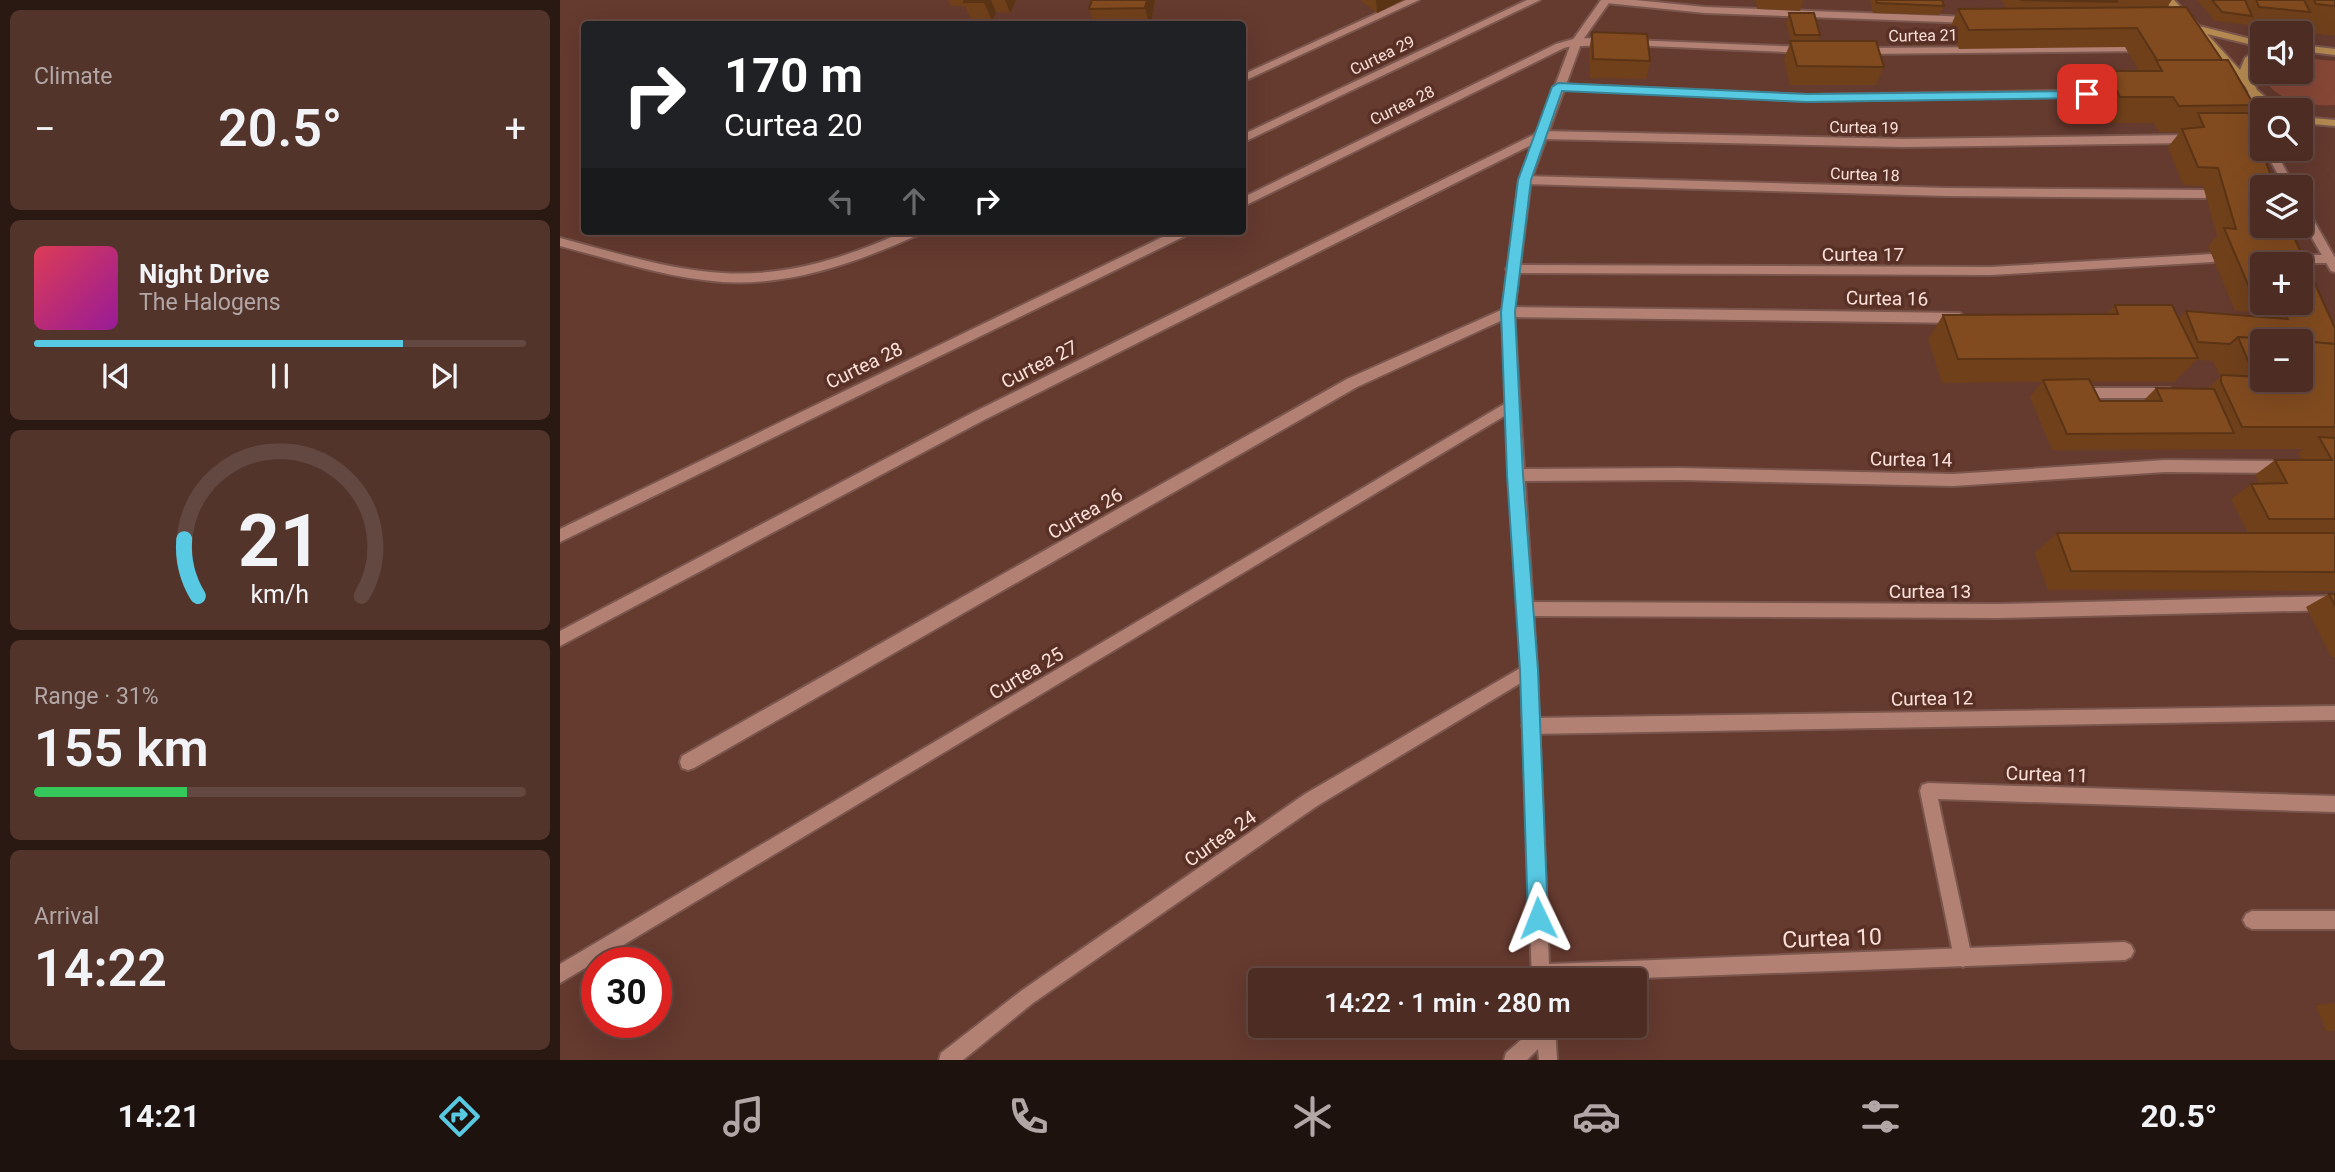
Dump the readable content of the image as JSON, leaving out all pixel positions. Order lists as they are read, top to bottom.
{
  "streets": {
    "street": [
      "Curtea 21",
      "Curtea 29",
      "Curtea 28",
      "Curtea 19",
      "Curtea 18",
      "Curtea 17",
      "Curtea 16",
      "Curtea 27",
      "Curtea 14",
      "Curtea 26",
      "Curtea 13",
      "Curtea 25",
      "Curtea 12",
      "Curtea 11",
      "Curtea 24",
      "Curtea 10"
    ]
  },
  "crossings": [
    ["Curtea 19", "Curtea 27"],
    ["Curtea 16", "Curtea 26"],
    ["Curtea 11", "Curtea 10"]
  ],
  "page": {
    "tile": [
      "Climate",
      ["Range · 31%", "155 km"],
      ["Arrival", "14:22"]
    ],
    "map_buttons": ["+", "−"],
    "turn": ["170 m", "Curtea 20"],
    "heat": ["−", "20.5°", "+"],
    "song": ["Night Drive", "The Halogens"],
    "limit": "30",
    "trip": "14:22 · 1 min · 280 m",
    "tabs": ["14:21", "20.5°"],
    "gauge": ["21", "km/h"]
  }
}
